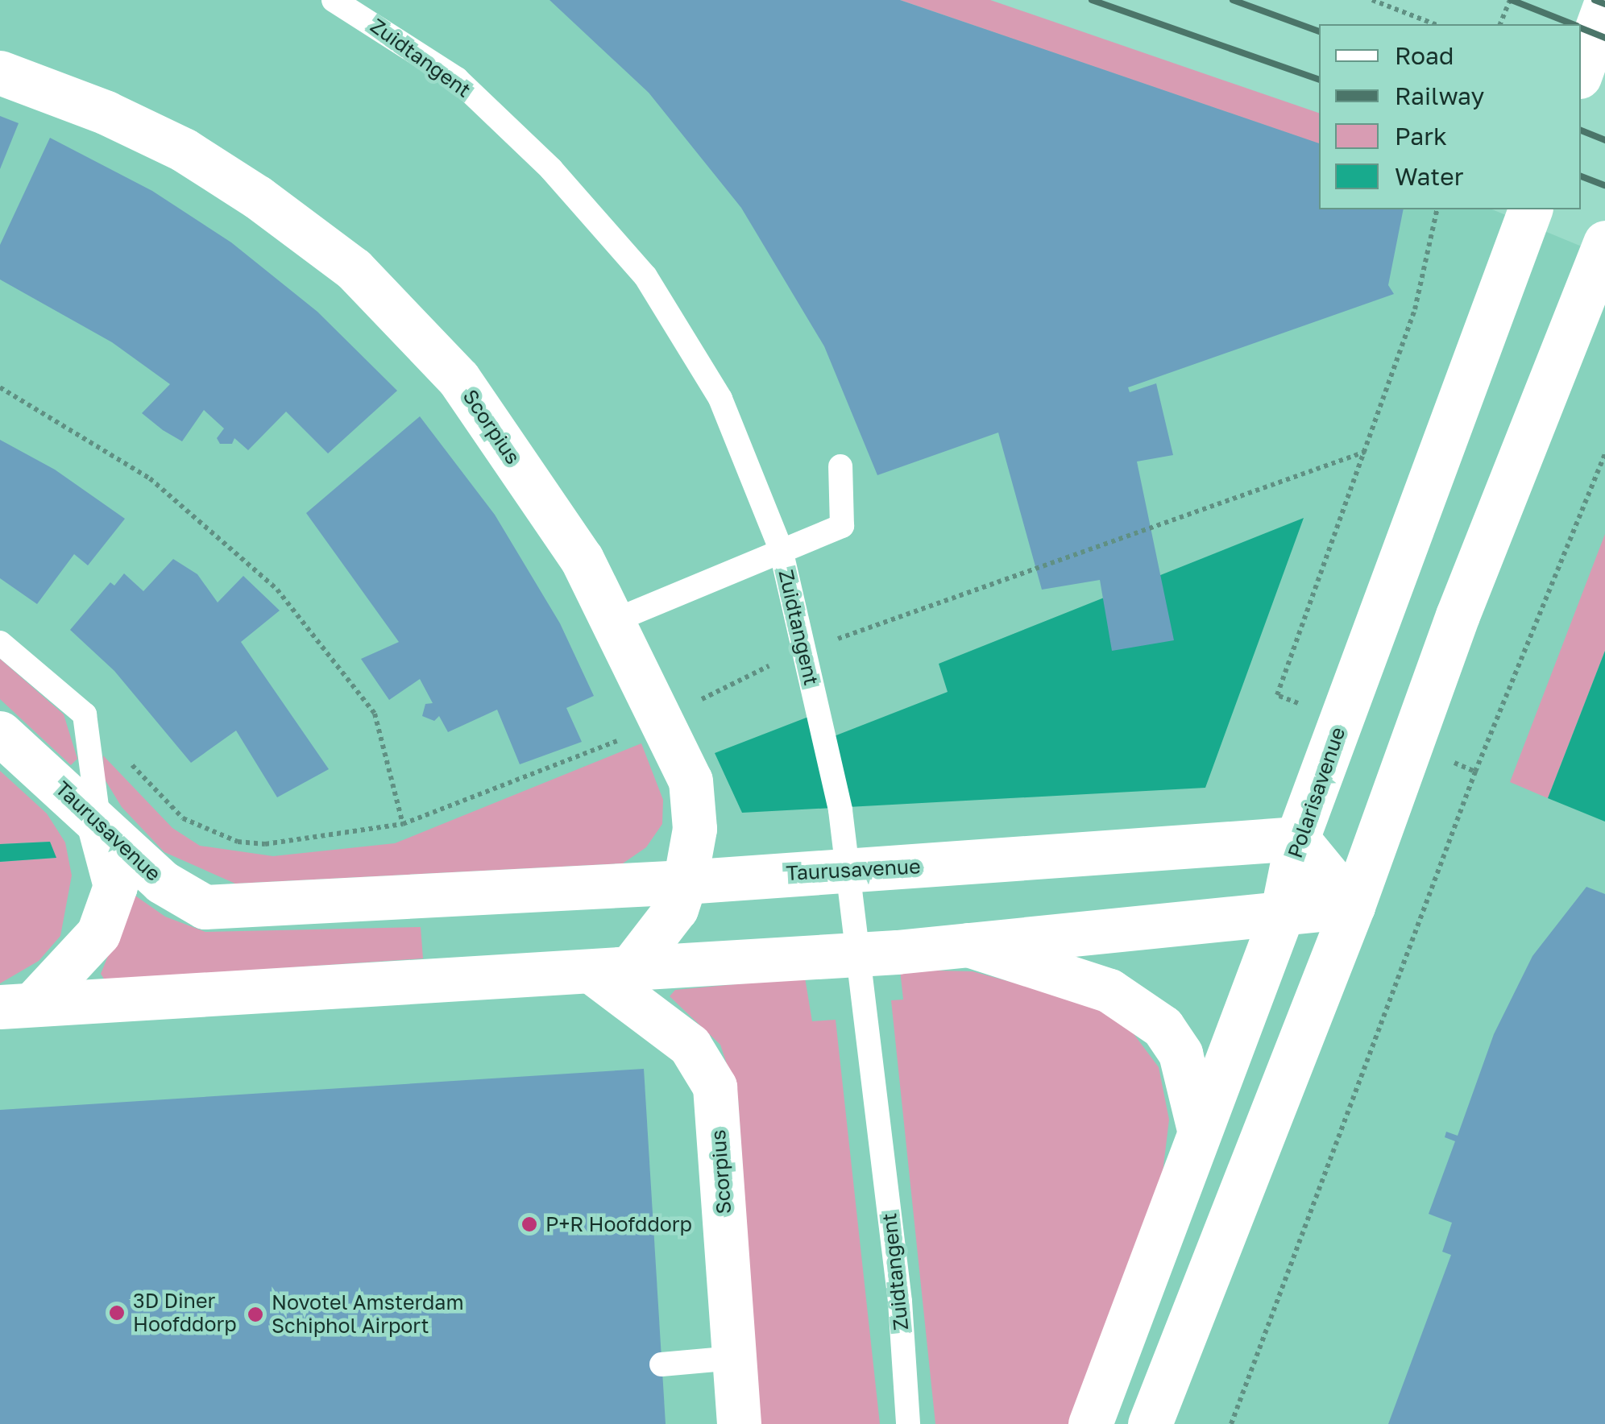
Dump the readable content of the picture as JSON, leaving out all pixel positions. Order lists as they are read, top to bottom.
{
  "streets": {
    "main road": ["Scorpius", "Polarisavenue", "Taurusavenue"],
    "lane": ["Zuidtangent"]
  },
  "crossings": [
    ["Scorpius", "Taurusavenue"],
    ["Polarisavenue", "Taurusavenue"]
  ],
  "places": ["P+R Hoofddorp", "3D Diner Hoofddorp", "Novotel Amsterdam Schiphol Airport"],
  "legend": [
    "Road",
    "Railway",
    "Park",
    "Water"
  ]
}
